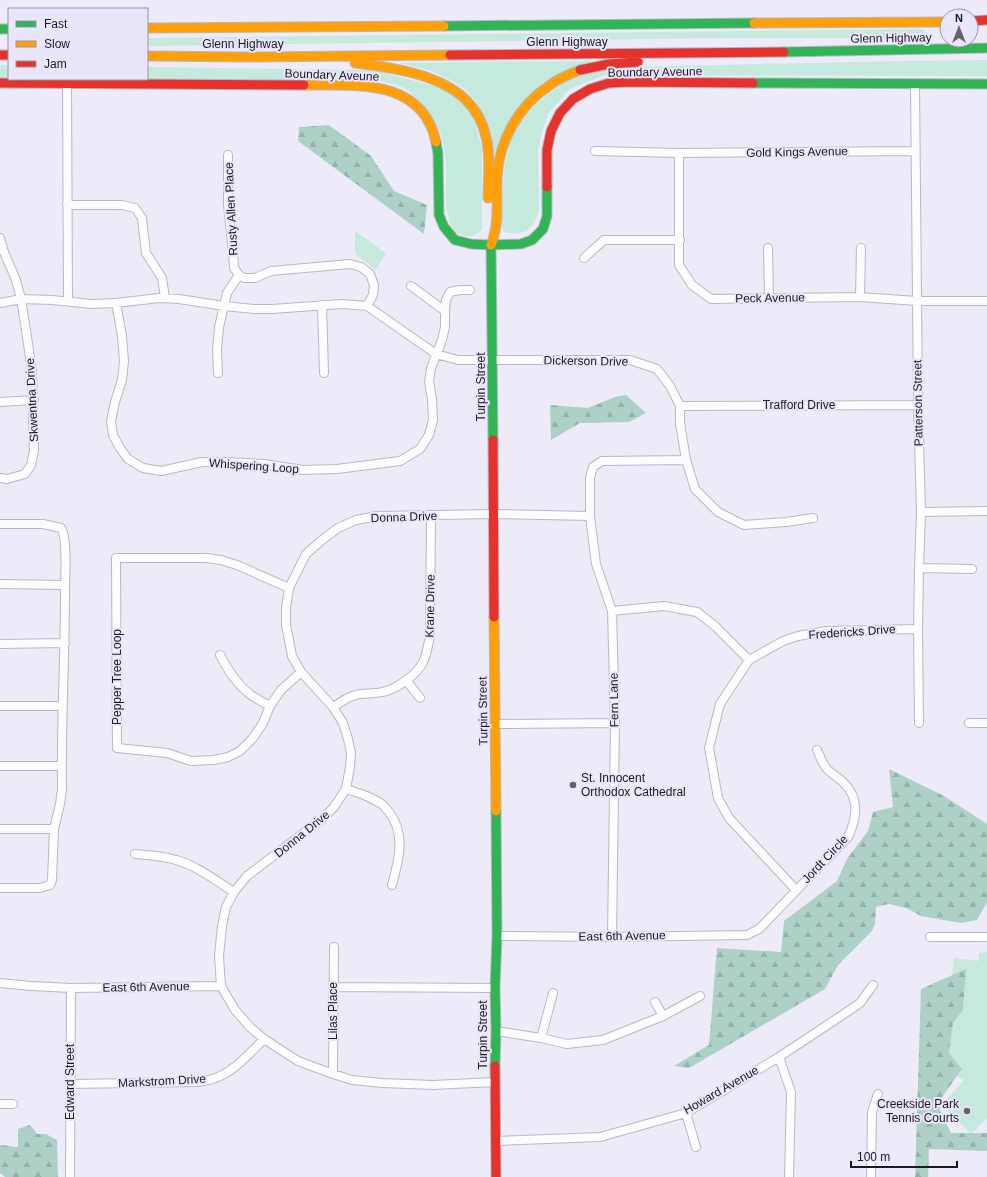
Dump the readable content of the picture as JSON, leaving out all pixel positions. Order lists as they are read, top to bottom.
{
  "streets": {
    "main road": ["Glenn Highway", "Boundary Aveune", "Turpin Street"],
    "street": [
      "Gold Kings Avenue",
      "Rusty Allen Place",
      "Peck Avenue",
      "Dickerson Drive",
      "Skwentna Drive",
      "Patterson Street",
      "Trafford Drive",
      "Whispering Loop",
      "Donna Drive",
      "Krane Drive",
      "Fredericks Drive",
      "Pepper Tree Loop",
      "Fern Lane",
      "Jordt Circle",
      "East 6th Avenue",
      "Lilas Place",
      "Markstrom Drive",
      "Edward Street",
      "Howard Avenue"
    ]
  },
  "crossings": [
    ["Boundary Aveune", "Turpin Street"],
    ["Boundary Aveune", "Patterson Street"],
    ["Gold Kings Avenue", "Peck Avenue"],
    ["Gold Kings Avenue", "Patterson Street"],
    ["Peck Avenue", "Patterson Street"],
    ["Dickerson Drive", "Turpin Street"],
    ["Dickerson Drive", "Trafford Drive"],
    ["Dickerson Drive", "Whispering Loop"],
    ["Dickerson Drive", "Fern Lane"],
    ["Turpin Street", "Donna Drive"],
    ["Turpin Street", "East 6th Avenue"],
    ["Turpin Street", "Howard Avenue"],
    ["Patterson Street", "Trafford Drive"],
    ["Patterson Street", "Fredericks Drive"],
    ["Donna Drive", "Krane Drive"],
    ["Donna Drive", "Pepper Tree Loop"],
    ["Donna Drive", "Fern Lane"],
    ["Donna Drive", "East 6th Avenue"],
    ["Donna Drive", "Lilas Place"],
    ["Donna Drive", "Markstrom Drive"],
    ["Fredericks Drive", "Jordt Circle"],
    ["Fern Lane", "East 6th Avenue"],
    ["Jordt Circle", "East 6th Avenue"],
    ["East 6th Avenue", "Edward Street"],
    ["Markstrom Drive", "Edward Street"]
  ],
  "places": ["St. Innocent Orthodox Cathedral", "Creekside Park Tennis Courts"],
  "legend": ["Fast", "Slow", "Jam"],
  "scale_bar": "100 m",
  "north": "top"
}
